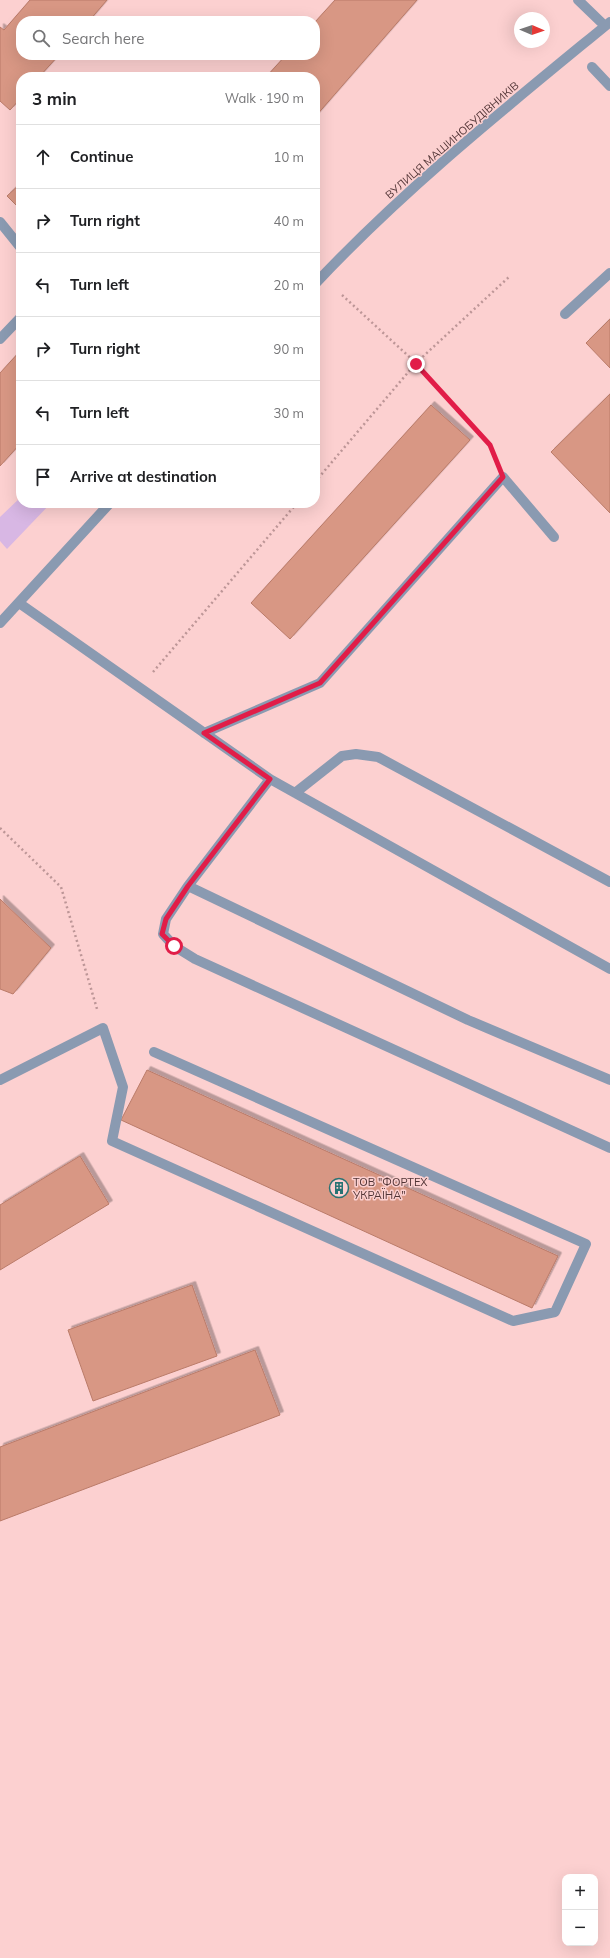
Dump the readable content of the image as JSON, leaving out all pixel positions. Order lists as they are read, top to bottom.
{
  "streets": {
    "street": ["ВУЛИЦЯ МАШИНОБУДІВНИКІВ"]
  },
  "places": {
    "building": ["ТОВ \"ФОРТЕХ УКРАЇНА\""]
  },
  "north": "right",
  "page": {
    "search": "Search here",
    "heading": ["3 min", "Walk · 190 m"],
    "list": [
      ["Continue", "10 m"],
      ["Turn right", "40 m"],
      ["Turn left", "20 m"],
      ["Turn right", "90 m"],
      ["Turn left", "30 m"],
      "Arrive at destination"
    ],
    "map_buttons": ["+", "−"]
  }
}
